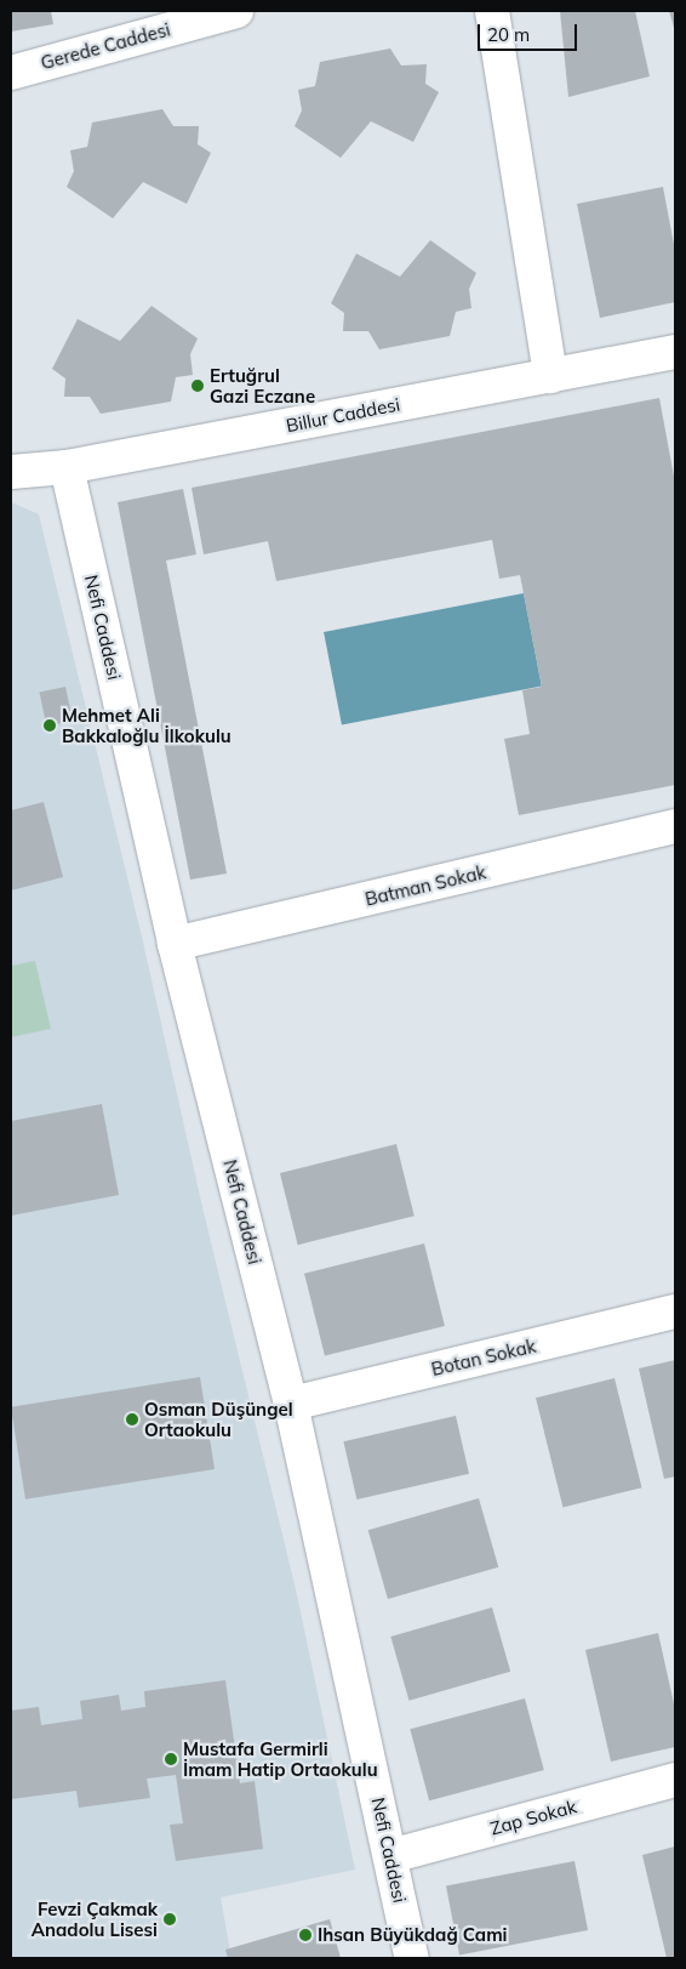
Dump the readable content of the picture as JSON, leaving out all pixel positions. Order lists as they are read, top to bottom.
{
  "streets": {
    "street": [
      "Gerede Caddesi",
      "Billur Caddesi",
      "Nefi Caddesi",
      "Batman Sokak",
      "Botan Sokak",
      "Zap Sokak"
    ]
  },
  "crossings": [
    ["Billur Caddesi", "Nefi Caddesi"],
    ["Nefi Caddesi", "Batman Sokak"],
    ["Nefi Caddesi", "Botan Sokak"],
    ["Nefi Caddesi", "Zap Sokak"]
  ],
  "places": [
    "Ertuğrul Gazi Eczane",
    "Mehmet Ali Bakkaloğlu İlkokulu",
    "Osman Düşüngel Ortaokulu",
    "Mustafa Germirli İmam Hatip Ortaokulu",
    "Fevzi Çakmak Anadolu Lisesi",
    "Ihsan Büyükdağ Cami"
  ],
  "scale_bar": "20 m"
}
